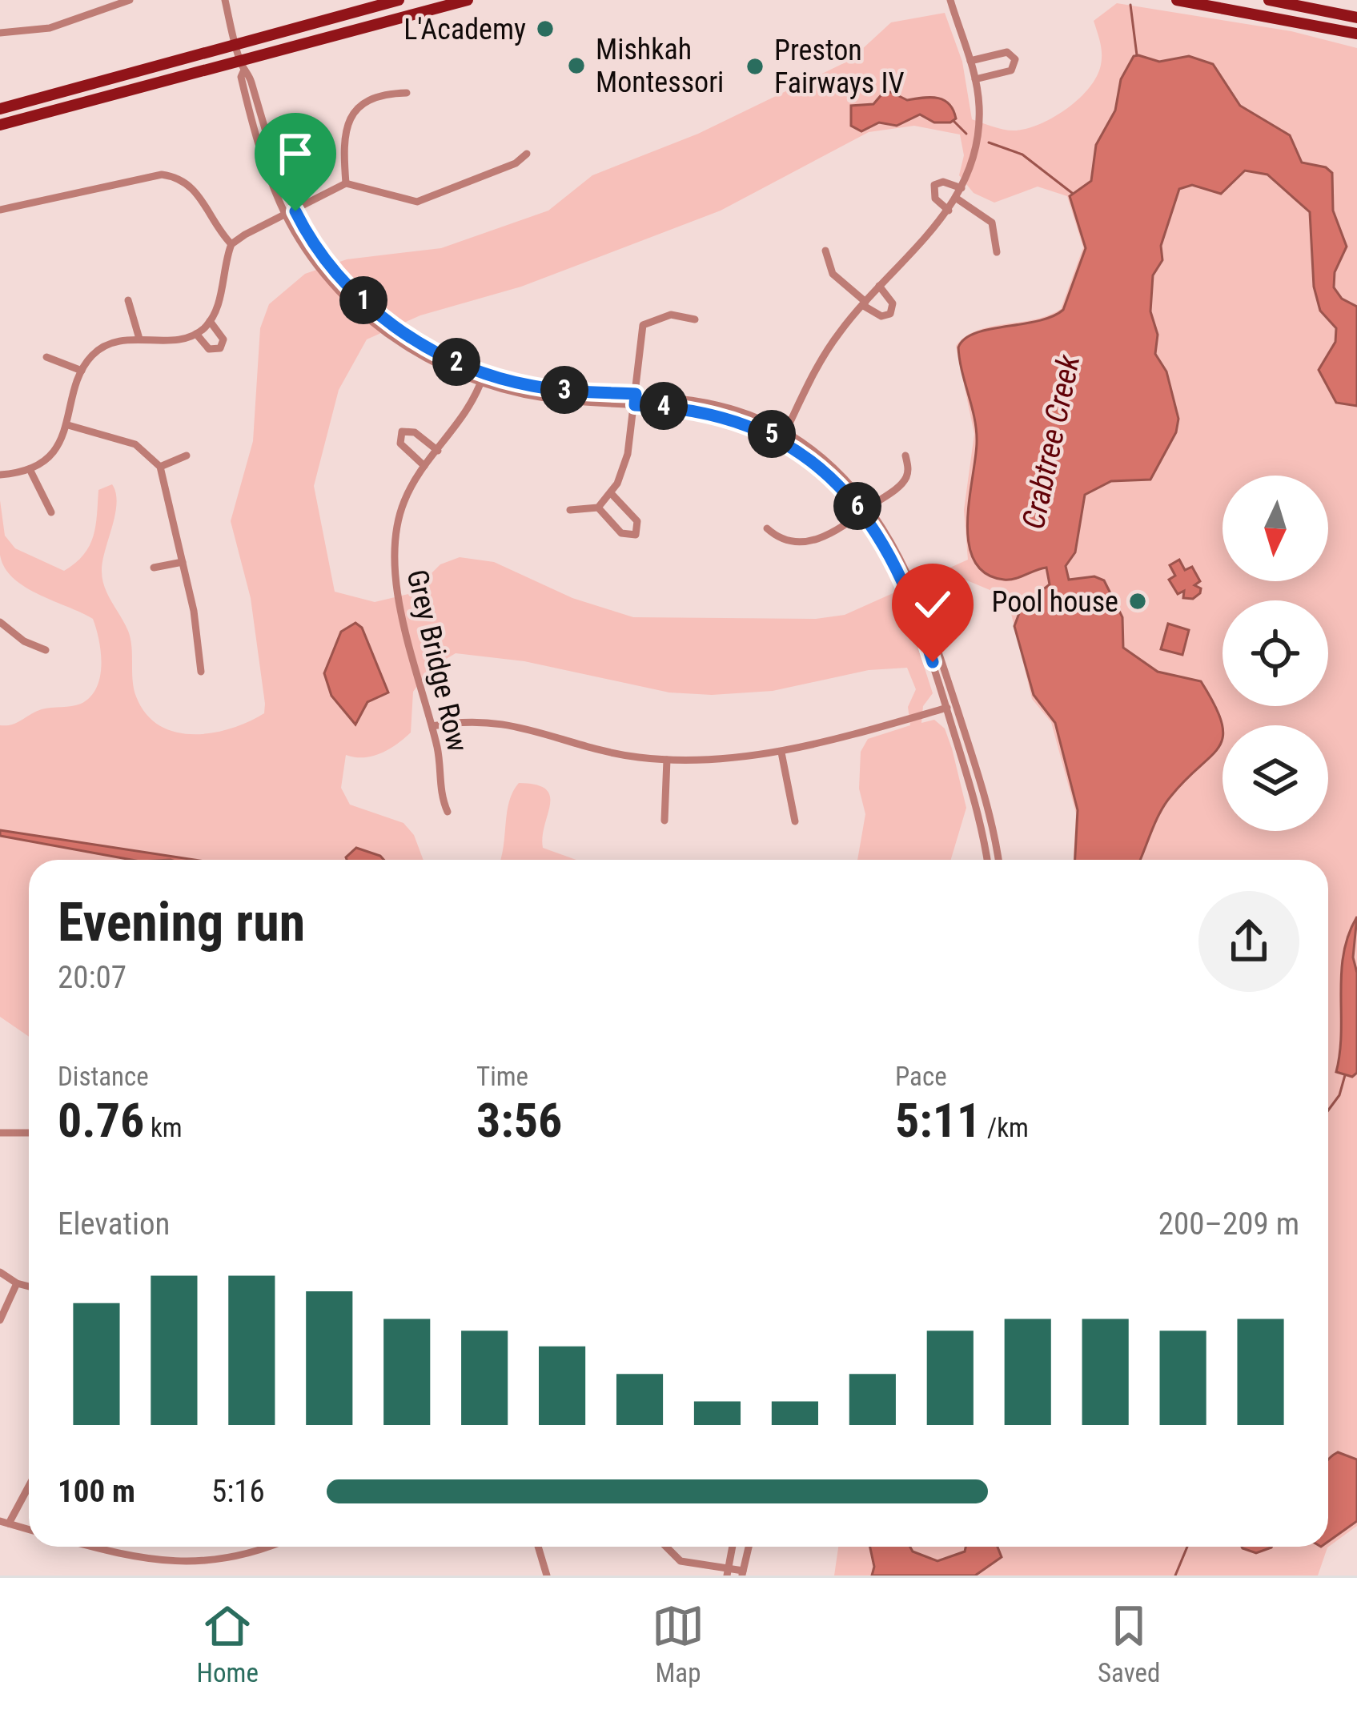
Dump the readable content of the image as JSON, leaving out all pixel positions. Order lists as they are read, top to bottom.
{
  "streets": {
    "street": ["Grey Bridge Row"]
  },
  "water": ["Crabtree Creek"],
  "places": [
    "L'Academy",
    "Mishkah Montessori",
    "Preston Fairways IV",
    "Pool house"
  ],
  "north": "bottom",
  "page": {
    "pins": [
      "1",
      "2",
      "3",
      "4",
      "5",
      "6"
    ],
    "heading": ["Evening run", "20:07"],
    "stats": [
      ["Distance", "0.76 km"],
      ["Time", "3:56"],
      ["Pace", "5:11 /km"]
    ],
    "chart": ["Elevation", "200–209 m"],
    "list": [
      {
        "name": "100 m",
        "note": "5:16"
      }
    ],
    "tabs": ["Home", "Map", "Saved"]
  }
}
